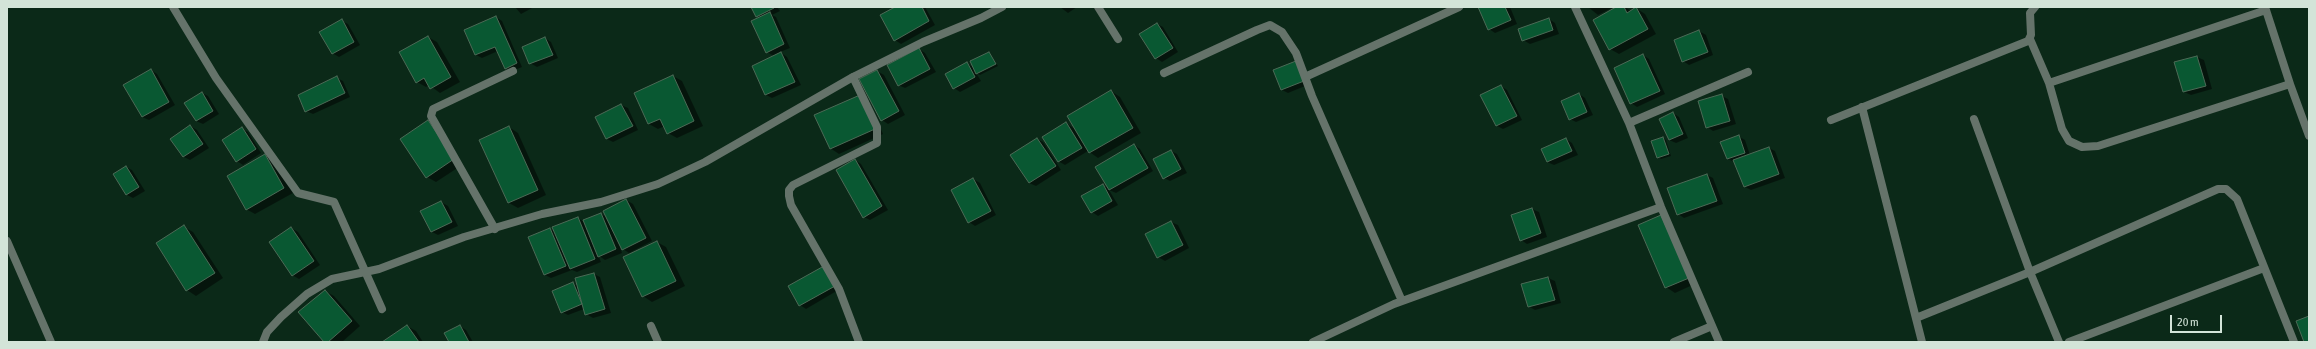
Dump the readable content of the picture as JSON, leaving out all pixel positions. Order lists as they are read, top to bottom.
{
  "scale_bar": "20 m"
}
